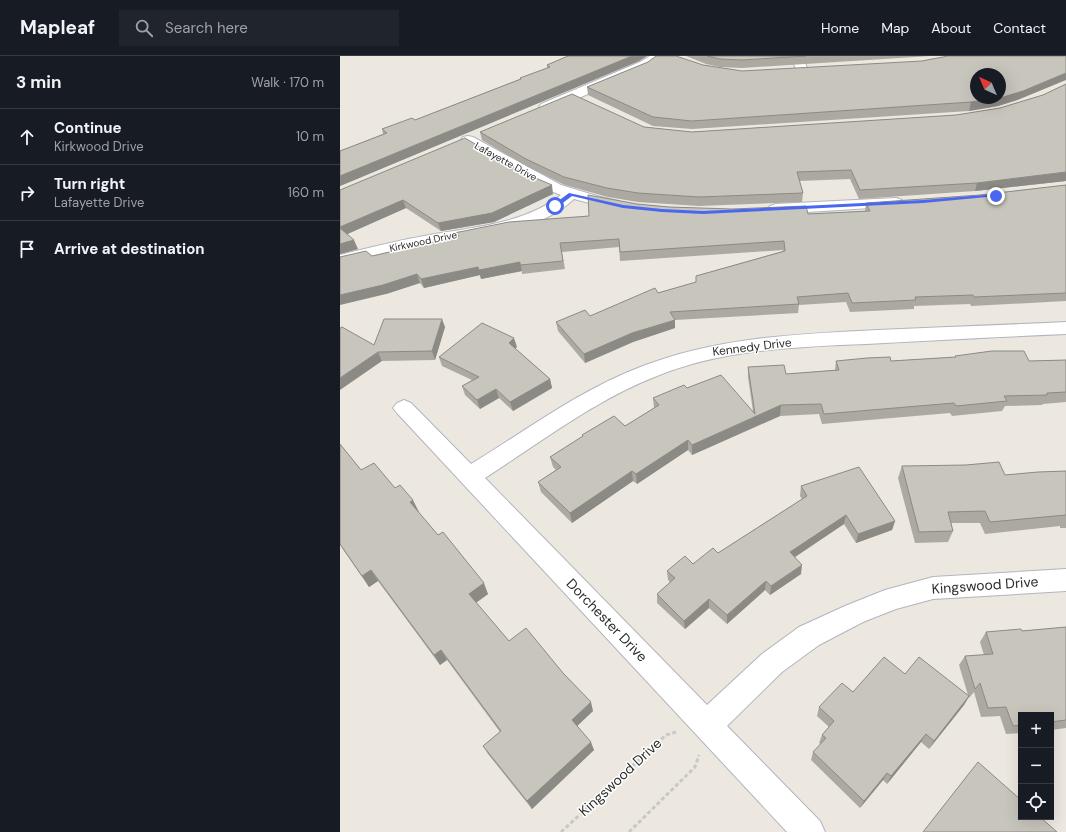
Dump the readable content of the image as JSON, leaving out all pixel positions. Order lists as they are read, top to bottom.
{
  "streets": {
    "street": [
      "Lafayette Drive",
      "Kirkwood Drive",
      "Kennedy Drive",
      "Kingswood Drive",
      "Dorchester Drive"
    ]
  },
  "crossings": [
    ["Lafayette Drive", "Kirkwood Drive"],
    ["Kennedy Drive", "Dorchester Drive"],
    ["Kingswood Drive", "Dorchester Drive"]
  ],
  "north": "top left",
  "page": {
    "header": "Mapleaf",
    "search": "Search here",
    "nav": [
      "Home",
      "Map",
      "About",
      "Contact"
    ],
    "heading": ["3 min", "Walk · 170 m"],
    "list": [
      ["Continue", "Kirkwood Drive", "10 m"],
      ["Turn right", "Lafayette Drive", "160 m"],
      "Arrive at destination"
    ],
    "map_buttons": ["+", "−"]
  }
}
